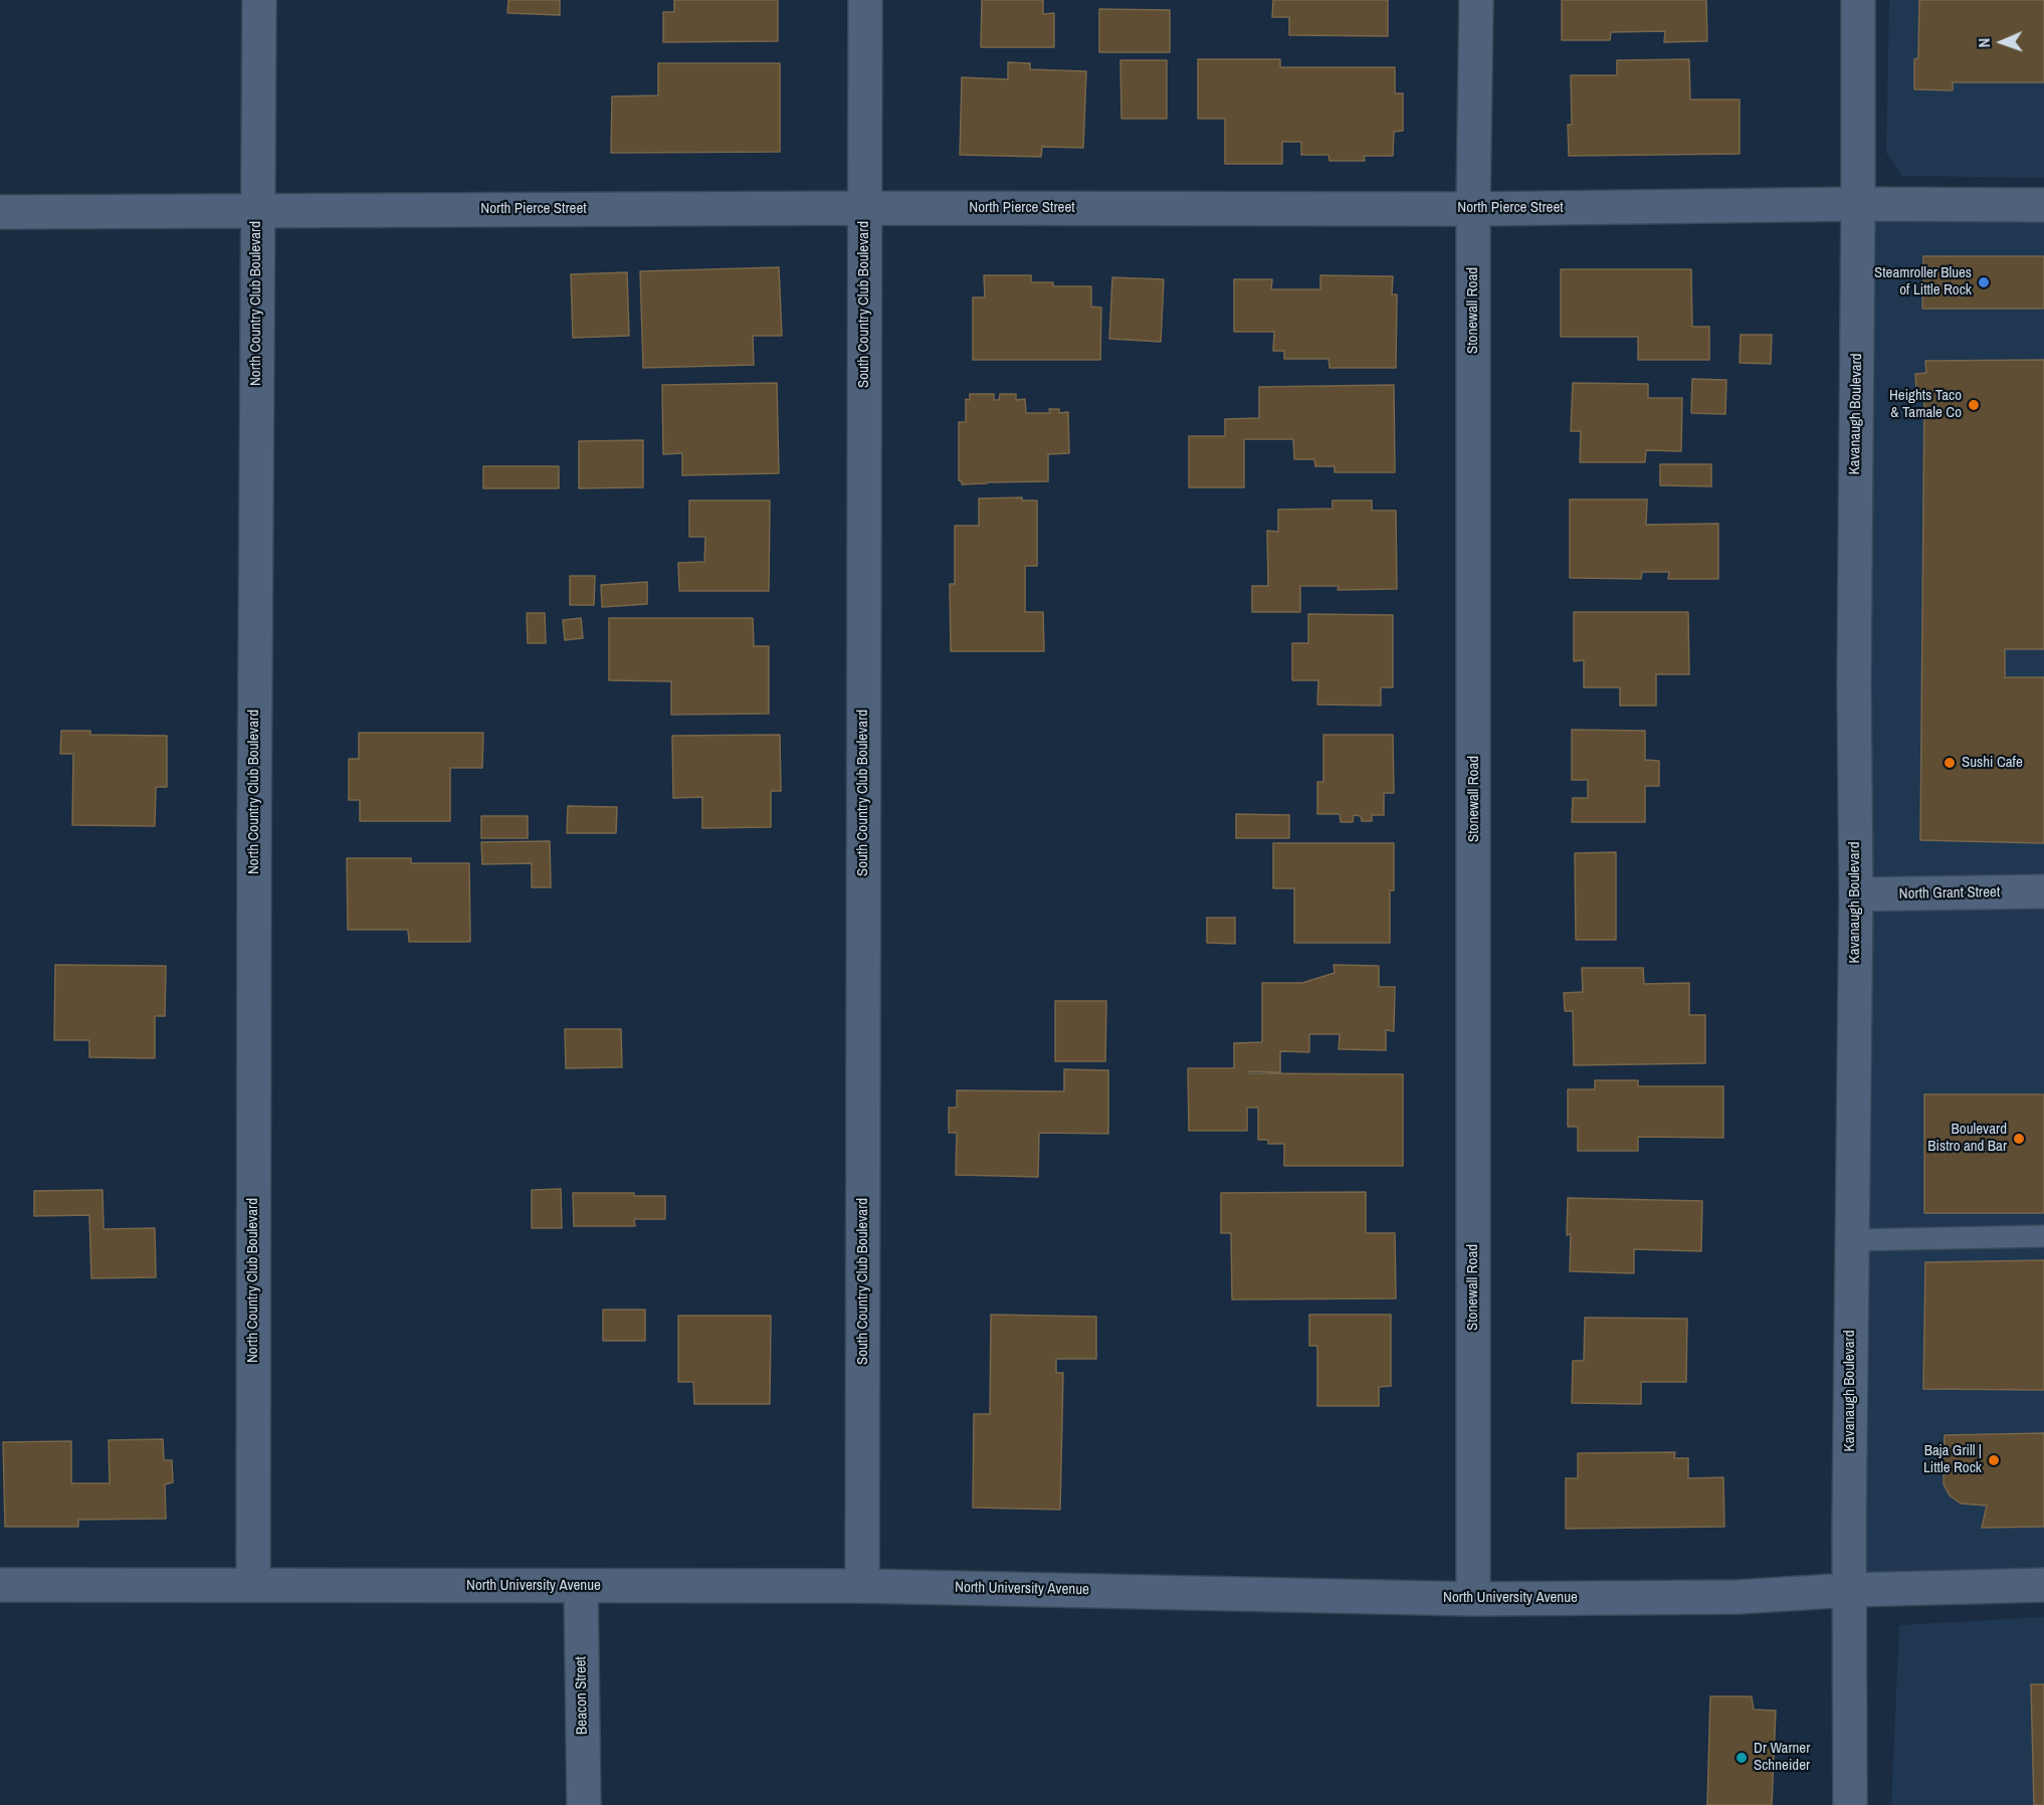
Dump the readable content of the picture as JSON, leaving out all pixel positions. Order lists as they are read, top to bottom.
{
  "streets": {
    "street": [
      "North Pierce Street",
      "North Country Club Boulevard",
      "South Country Club Boulevard",
      "Stonewall Road",
      "Kavanaugh Boulevard",
      "North Grant Street",
      "North University Avenue",
      "Beacon Street"
    ]
  },
  "crossings": [
    ["North Pierce Street", "North Country Club Boulevard"],
    ["North Pierce Street", "South Country Club Boulevard"],
    ["North Pierce Street", "Stonewall Road"],
    ["North Pierce Street", "Kavanaugh Boulevard"],
    ["North Country Club Boulevard", "North University Avenue"],
    ["South Country Club Boulevard", "North University Avenue"],
    ["Stonewall Road", "North University Avenue"],
    ["Kavanaugh Boulevard", "North Grant Street"],
    ["Kavanaugh Boulevard", "North University Avenue"],
    ["North University Avenue", "Beacon Street"]
  ],
  "places": [
    "Steamroller Blues of Little Rock",
    "Heights Taco & Tamale Co",
    "Sushi Cafe",
    "Boulevard Bistro and Bar",
    "Baja Grill | Little Rock",
    "Dr Warner Schneider"
  ],
  "north": "left"
}
